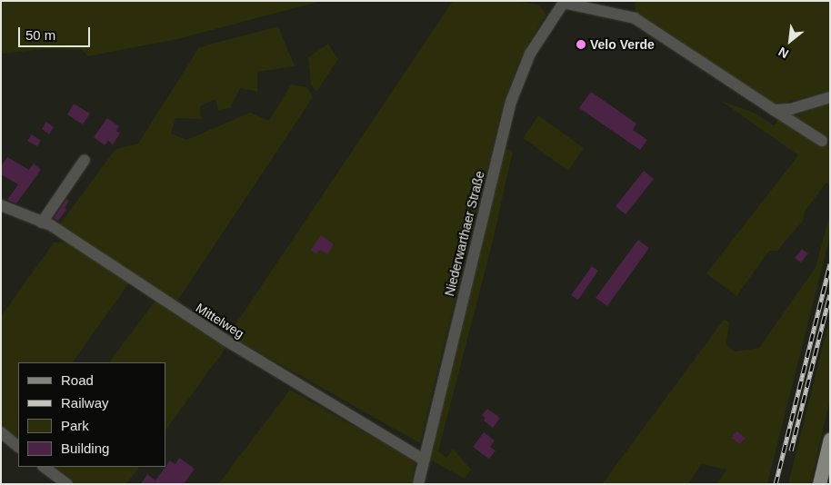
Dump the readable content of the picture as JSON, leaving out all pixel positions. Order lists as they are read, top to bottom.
{
  "streets": {
    "street": ["Niederwarthaer Straße", "Mittelweg"]
  },
  "crossings": [
    ["Niederwarthaer Straße", "Mittelweg"]
  ],
  "places": ["Velo Verde"],
  "legend": [
    "Road",
    "Railway",
    "Park",
    "Building"
  ],
  "scale_bar": "50 m",
  "north": "bottom left"
}
